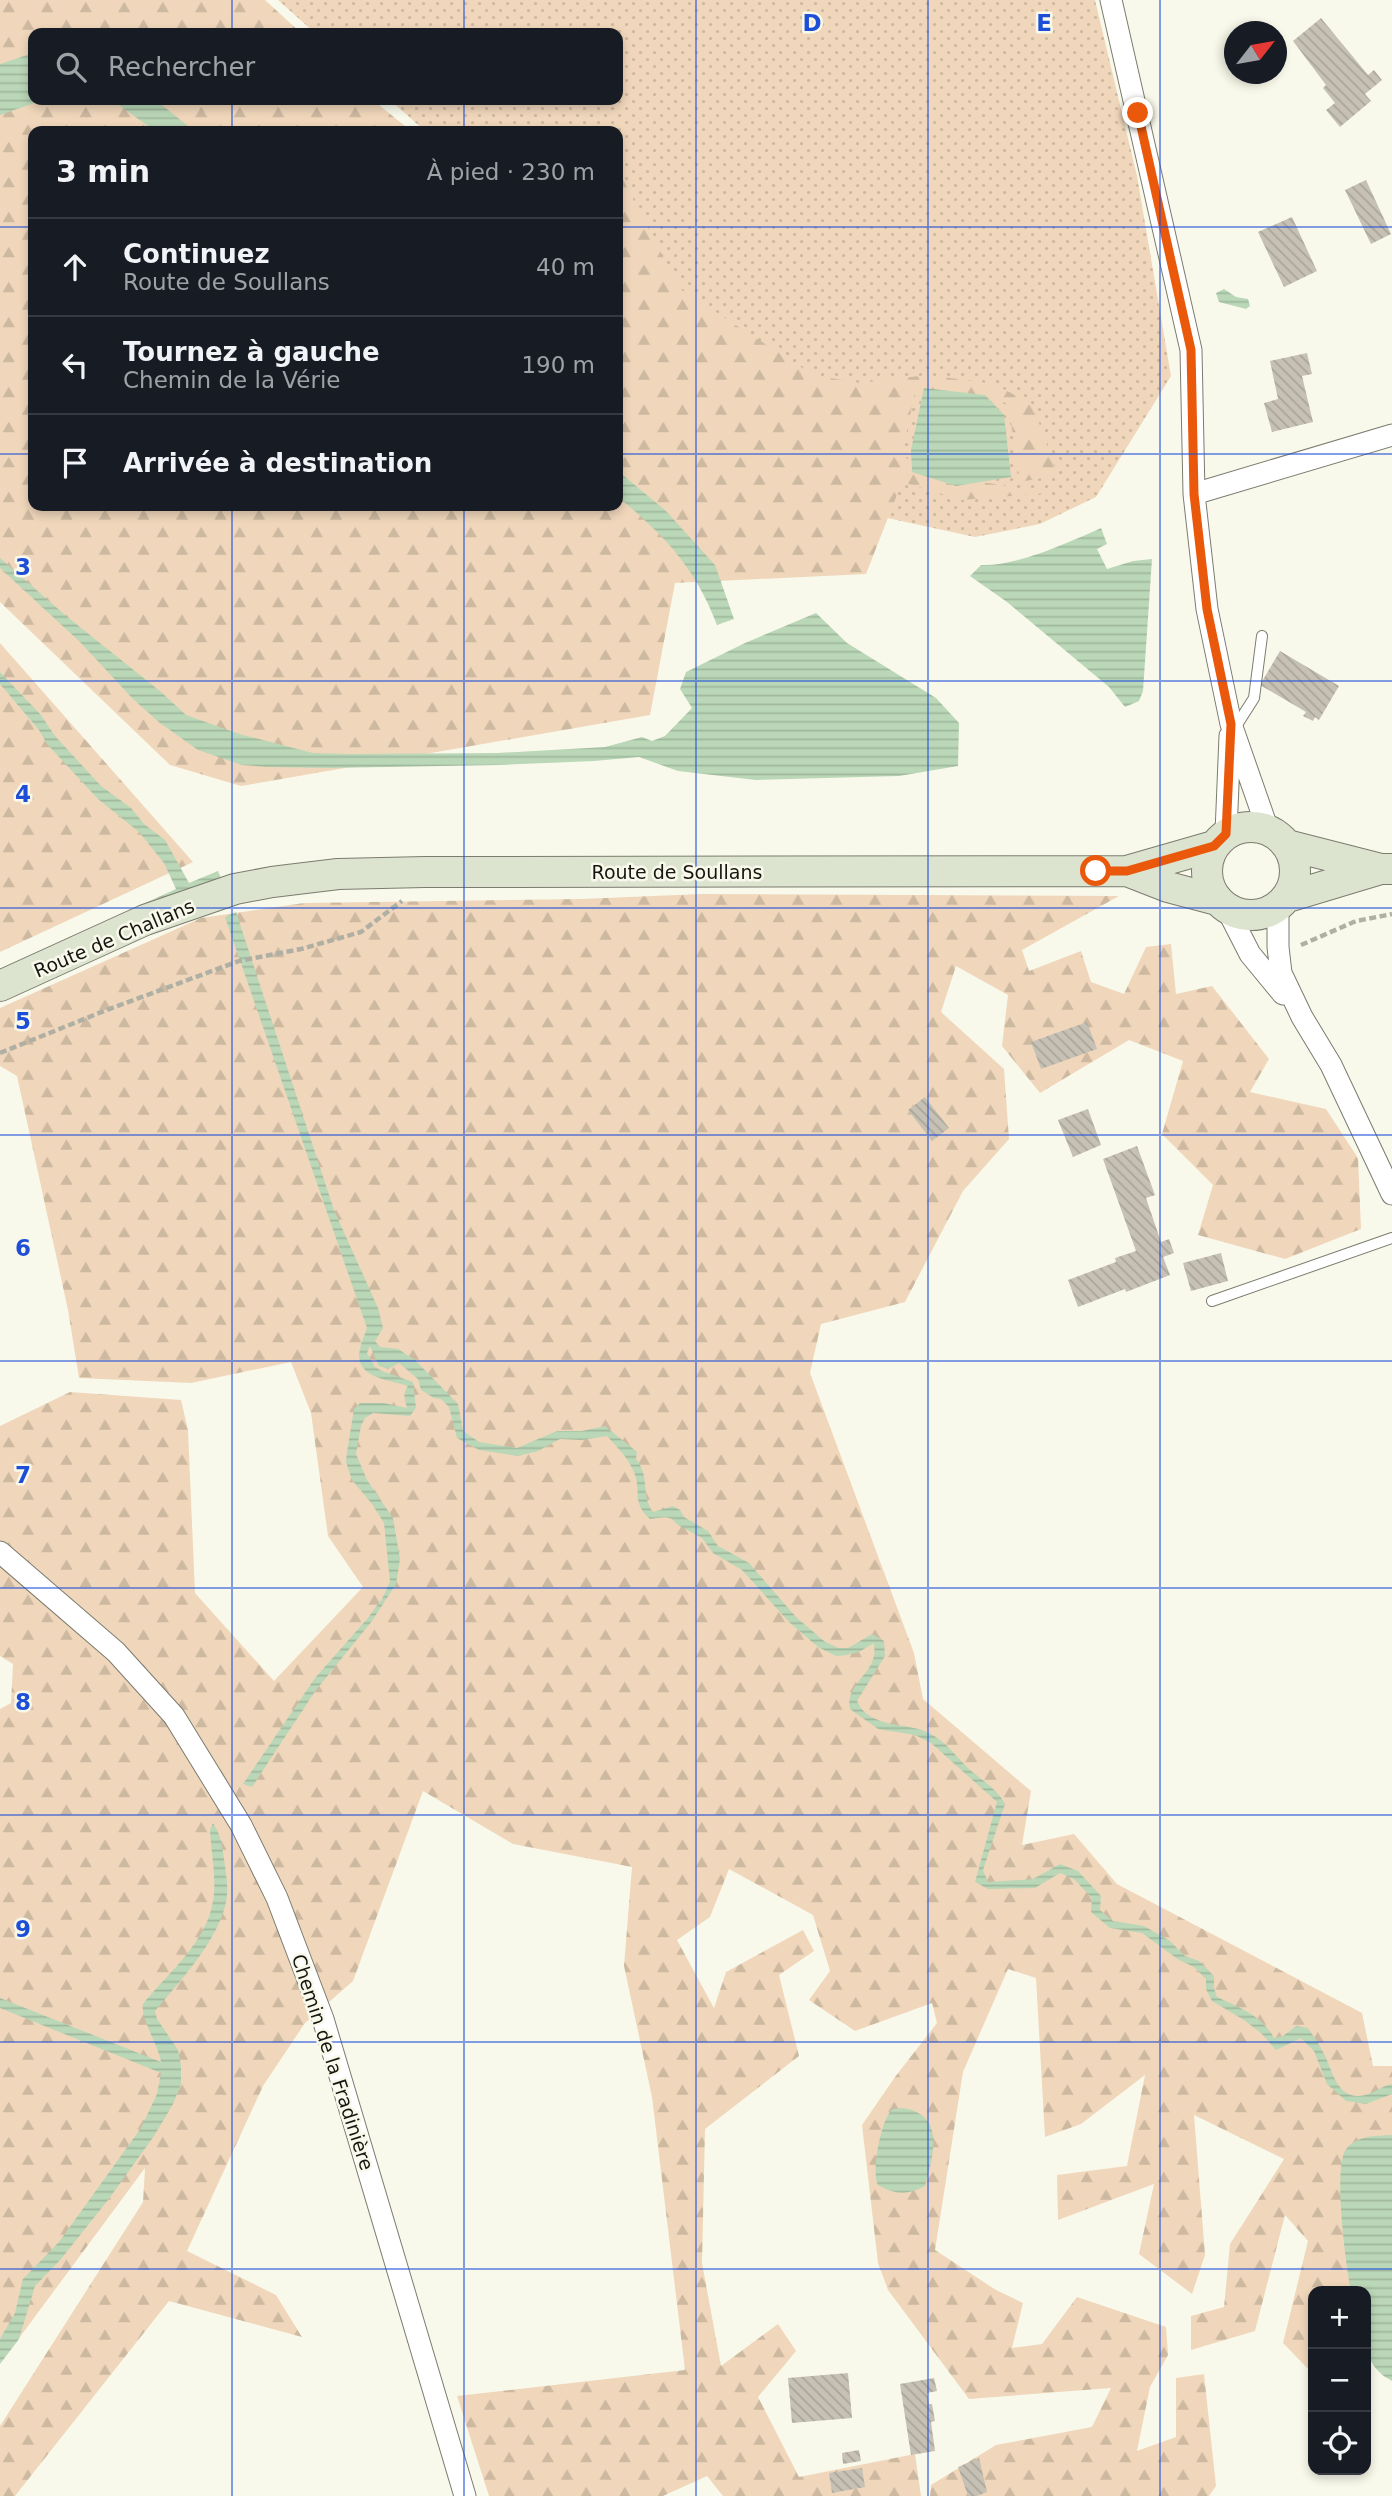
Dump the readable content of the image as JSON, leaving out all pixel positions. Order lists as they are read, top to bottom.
{
  "streets": {
    "main road": ["Route de Soullans", "Route de Challans"],
    "street": ["Chemin de la Fradinière"]
  },
  "crossings": [
    ["Route de Soullans", "Route de Challans"]
  ],
  "north": "top right",
  "page": {
    "search": "Rechercher",
    "heading": ["3 min", "À pied · 230 m"],
    "list": [
      ["Continuez", "Route de Soullans", "40 m"],
      ["Tournez à gauche", "Chemin de la Vérie", "190 m"],
      "Arrivée à destination"
    ],
    "map_buttons": ["+", "−"]
  },
  "grid": {
    "columns": ["D", "E"],
    "rows": [
      "3",
      "4",
      "5",
      "6",
      "7",
      "8",
      "9"
    ]
  }
}
